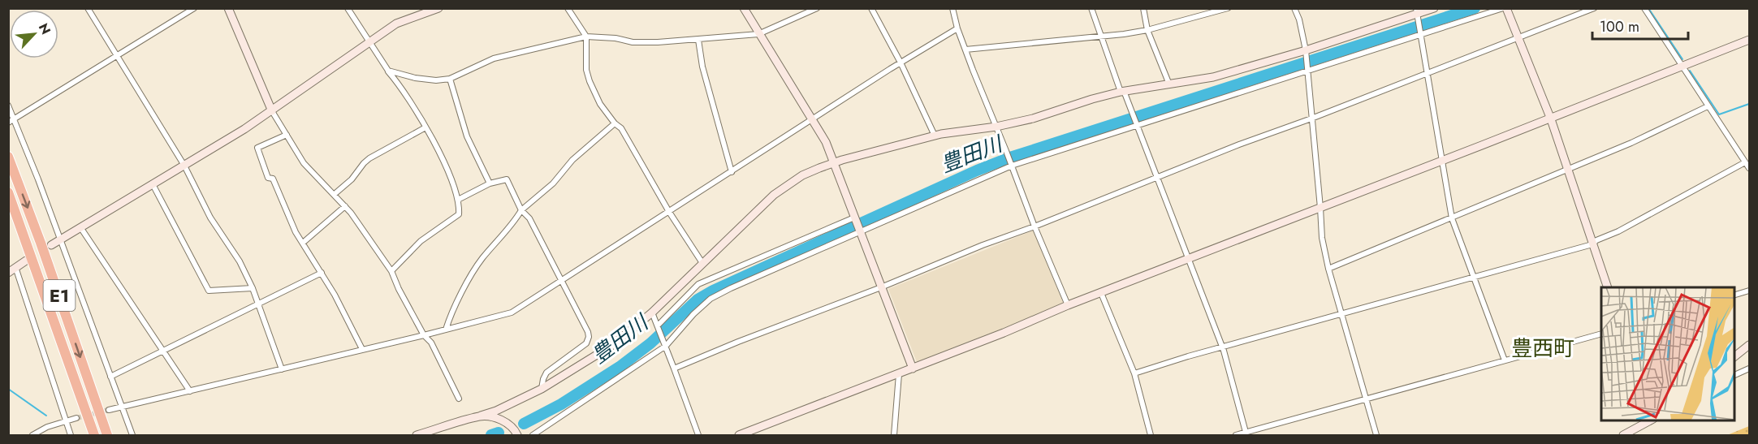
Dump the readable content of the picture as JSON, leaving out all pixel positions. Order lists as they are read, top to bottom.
{
  "streets": {
    "highway": ["E1"]
  },
  "districts": ["豊西町"],
  "water": ["豊田川"],
  "scale_bar": "100 m",
  "north": "top right"
}
